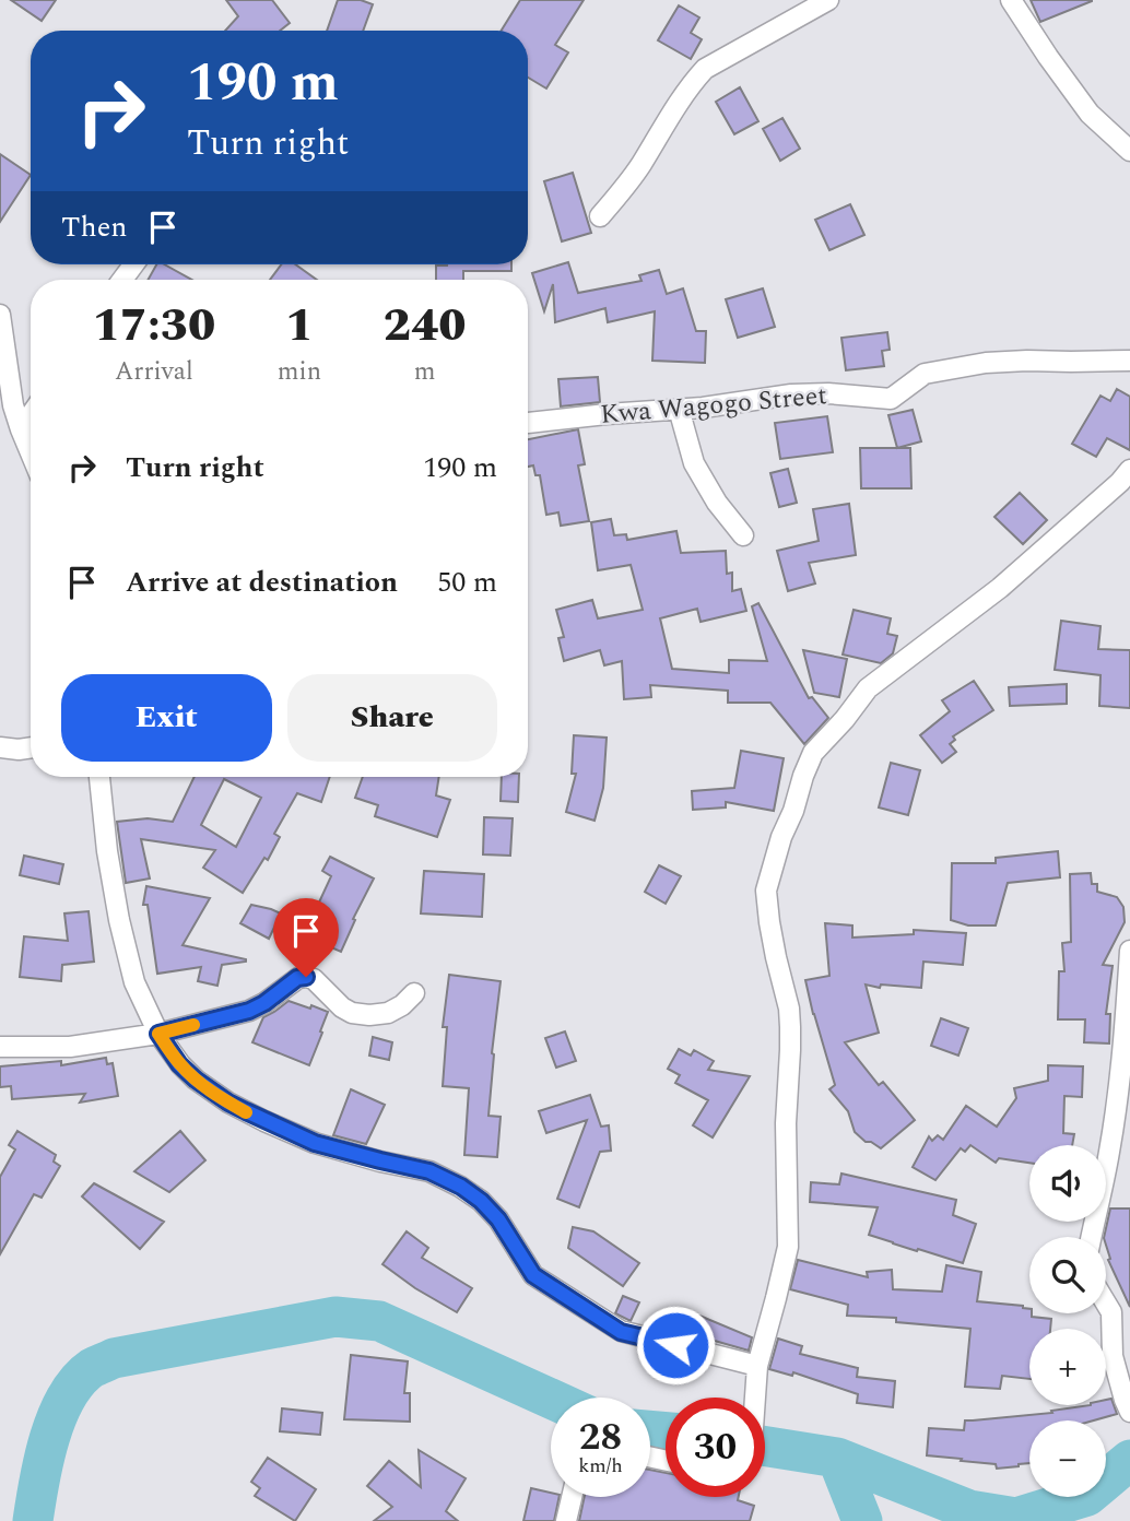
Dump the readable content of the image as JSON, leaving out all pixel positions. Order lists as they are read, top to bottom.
{
  "streets": {
    "street": ["Kwa Wagogo Street"]
  },
  "page": {
    "turn": ["190 m", "Turn right"],
    "then": "Then",
    "eta": [
      "17:30",
      "Arrival",
      "1",
      "min",
      "240",
      "m"
    ],
    "list": [
      {
        "name": "Turn right",
        "value": "190 m"
      },
      {
        "name": "Arrive at destination",
        "value": "50 m"
      }
    ],
    "buttons": ["Exit", "Share"],
    "map_buttons": ["+", "−"],
    "speed": "28 km/h",
    "limit": "30"
  }
}
